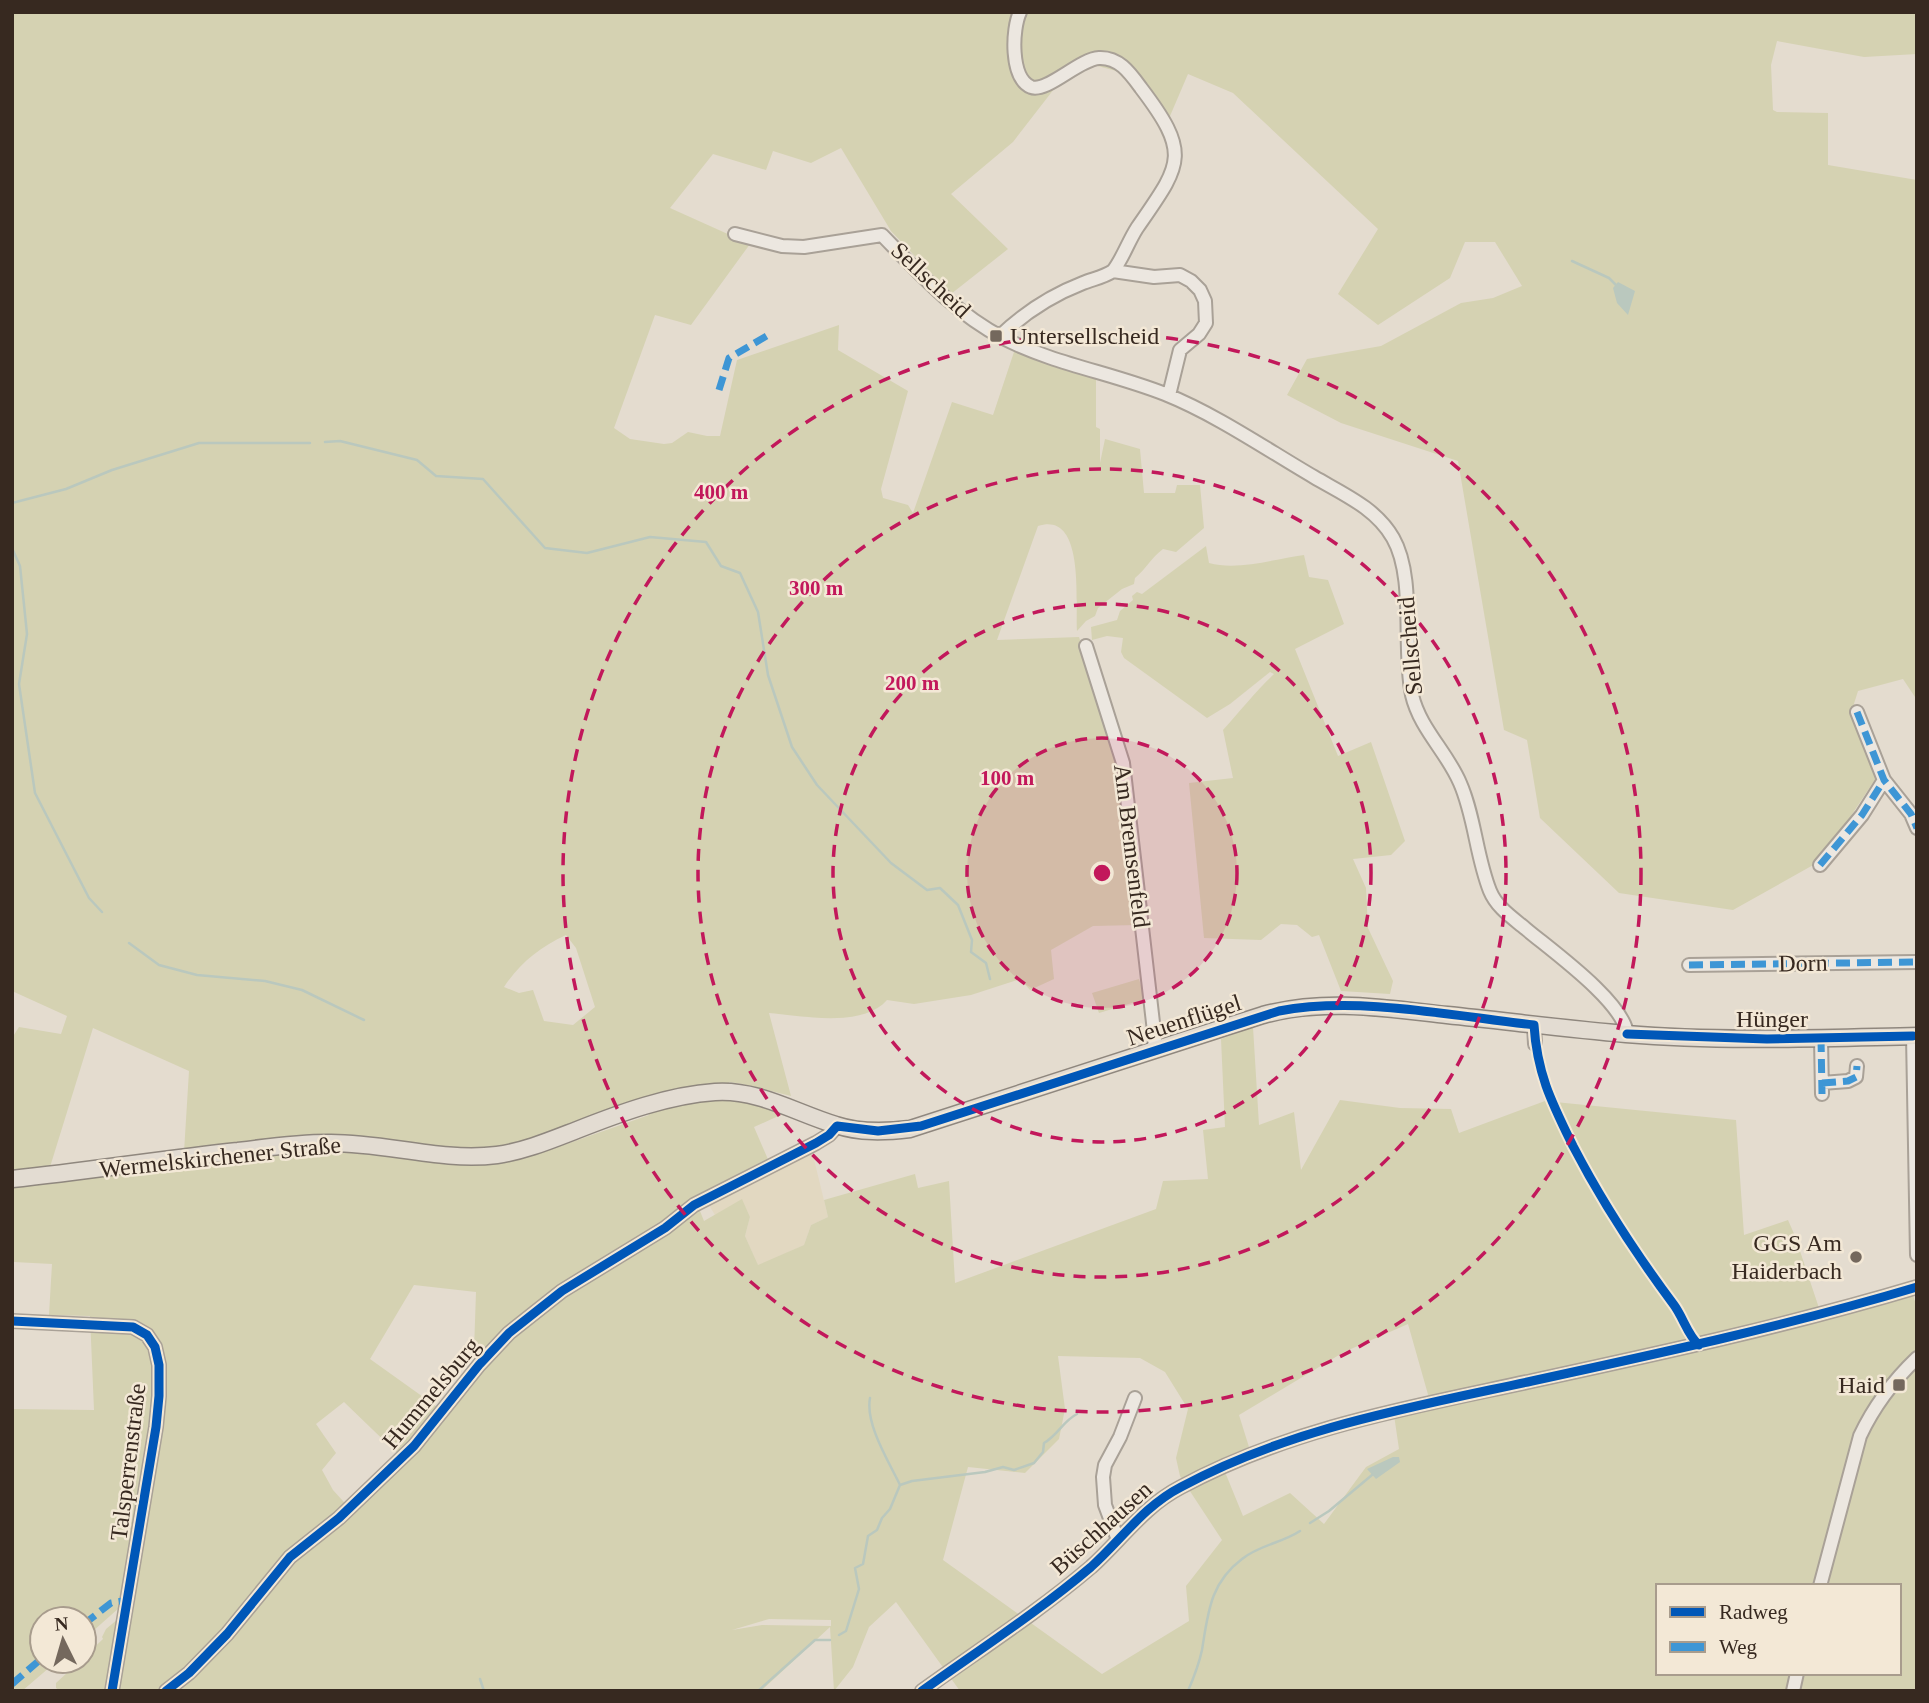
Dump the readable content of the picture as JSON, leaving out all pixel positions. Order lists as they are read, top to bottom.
{
  "streets": {
    "main road": ["Hünger", "Neuenflügel", "Wermelskirchener Straße"],
    "street": [
      "Sellscheid",
      "Am Bremsenfeld",
      "Dorn",
      "Hummelsburg",
      "Talsperrenstraße",
      "Büschhausen"
    ]
  },
  "crossings": [
    ["Sellscheid", "Hünger"],
    ["Sellscheid", "Neuenflügel"],
    ["Am Bremsenfeld", "Neuenflügel"],
    ["Hünger", "Neuenflügel"],
    ["Neuenflügel", "Wermelskirchener Straße"],
    ["Neuenflügel", "Hummelsburg"]
  ],
  "places": {
    "transit": ["Untersellscheid", "Haid"],
    "other": ["GGS Am Haiderbach"]
  },
  "legend": ["Radweg", "Weg"],
  "north": "top",
  "rings": [
    "400 m",
    "300 m",
    "200 m",
    "100 m"
  ]
}
